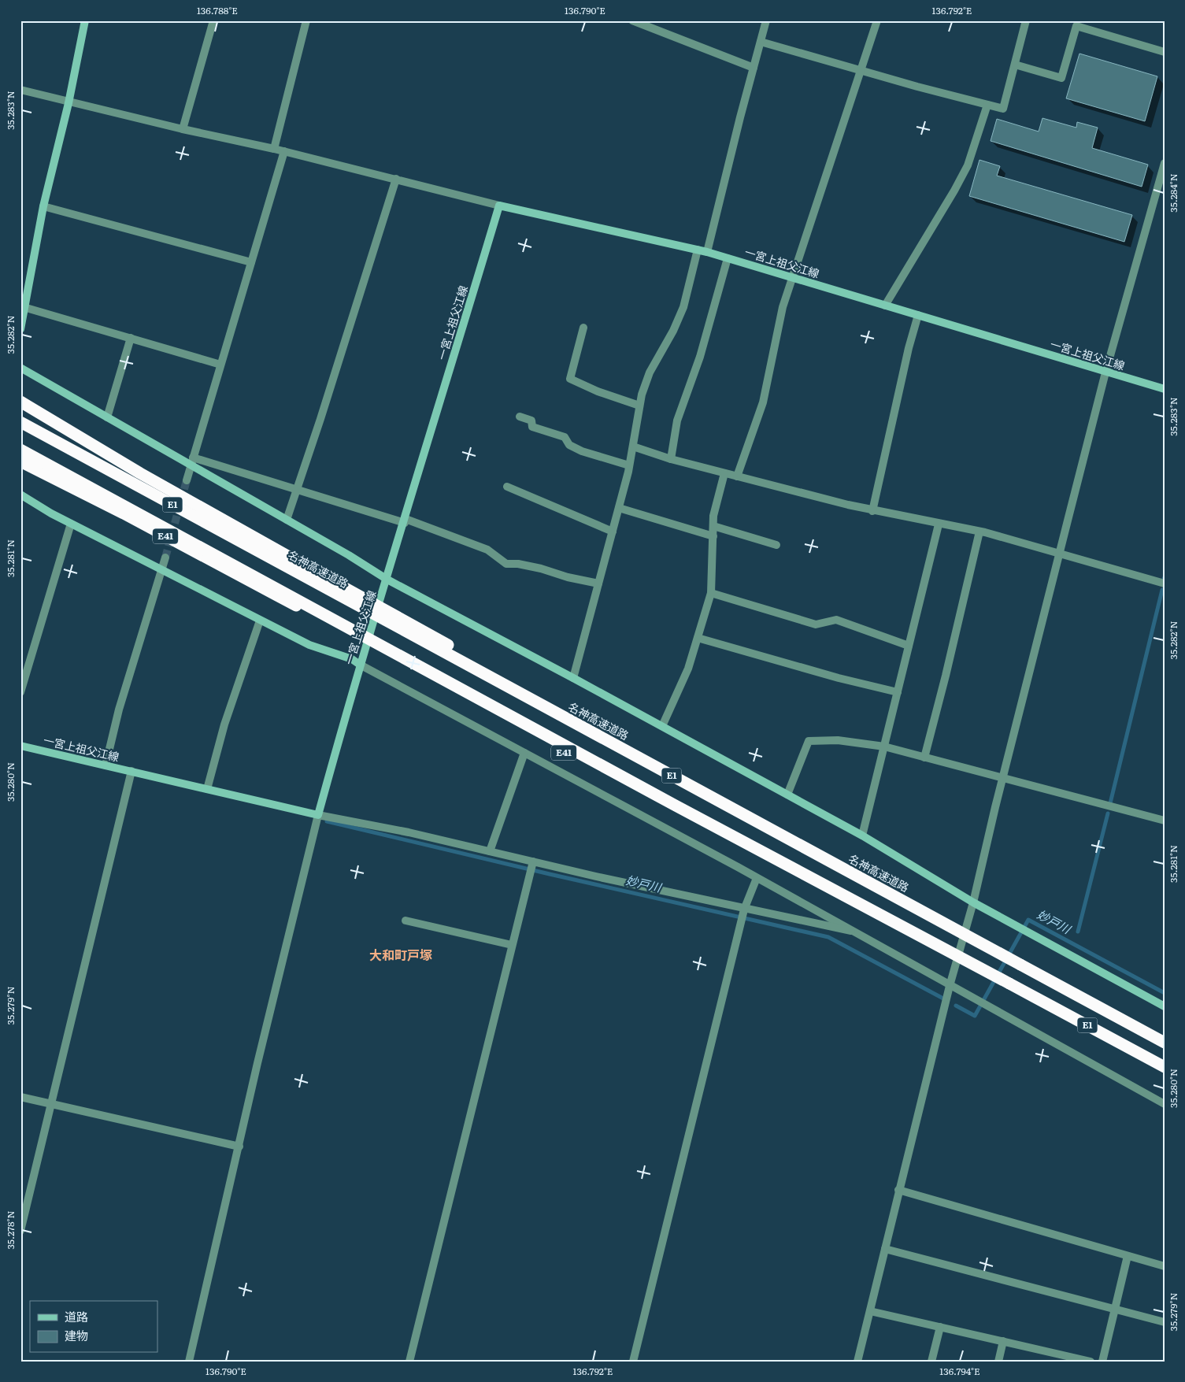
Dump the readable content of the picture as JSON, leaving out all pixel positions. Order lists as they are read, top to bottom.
{
  "streets": {
    "highway": ["E1", "E41", "名神高速道路"],
    "street": ["一宮上祖父江線"]
  },
  "crossings": [
    ["E1", "E41"]
  ],
  "districts": ["大和町戸塚"],
  "water": ["妙戸川"],
  "legend": ["道路", "建物"],
  "coordinates": [
    "136.788°E",
    "136.790°E",
    "136.792°E",
    "35.283°N",
    "35.284°N",
    "35.282°N",
    "35.281°N",
    "35.280°N",
    "35.279°N",
    "35.278°N",
    "136.794°E"
  ]
}
